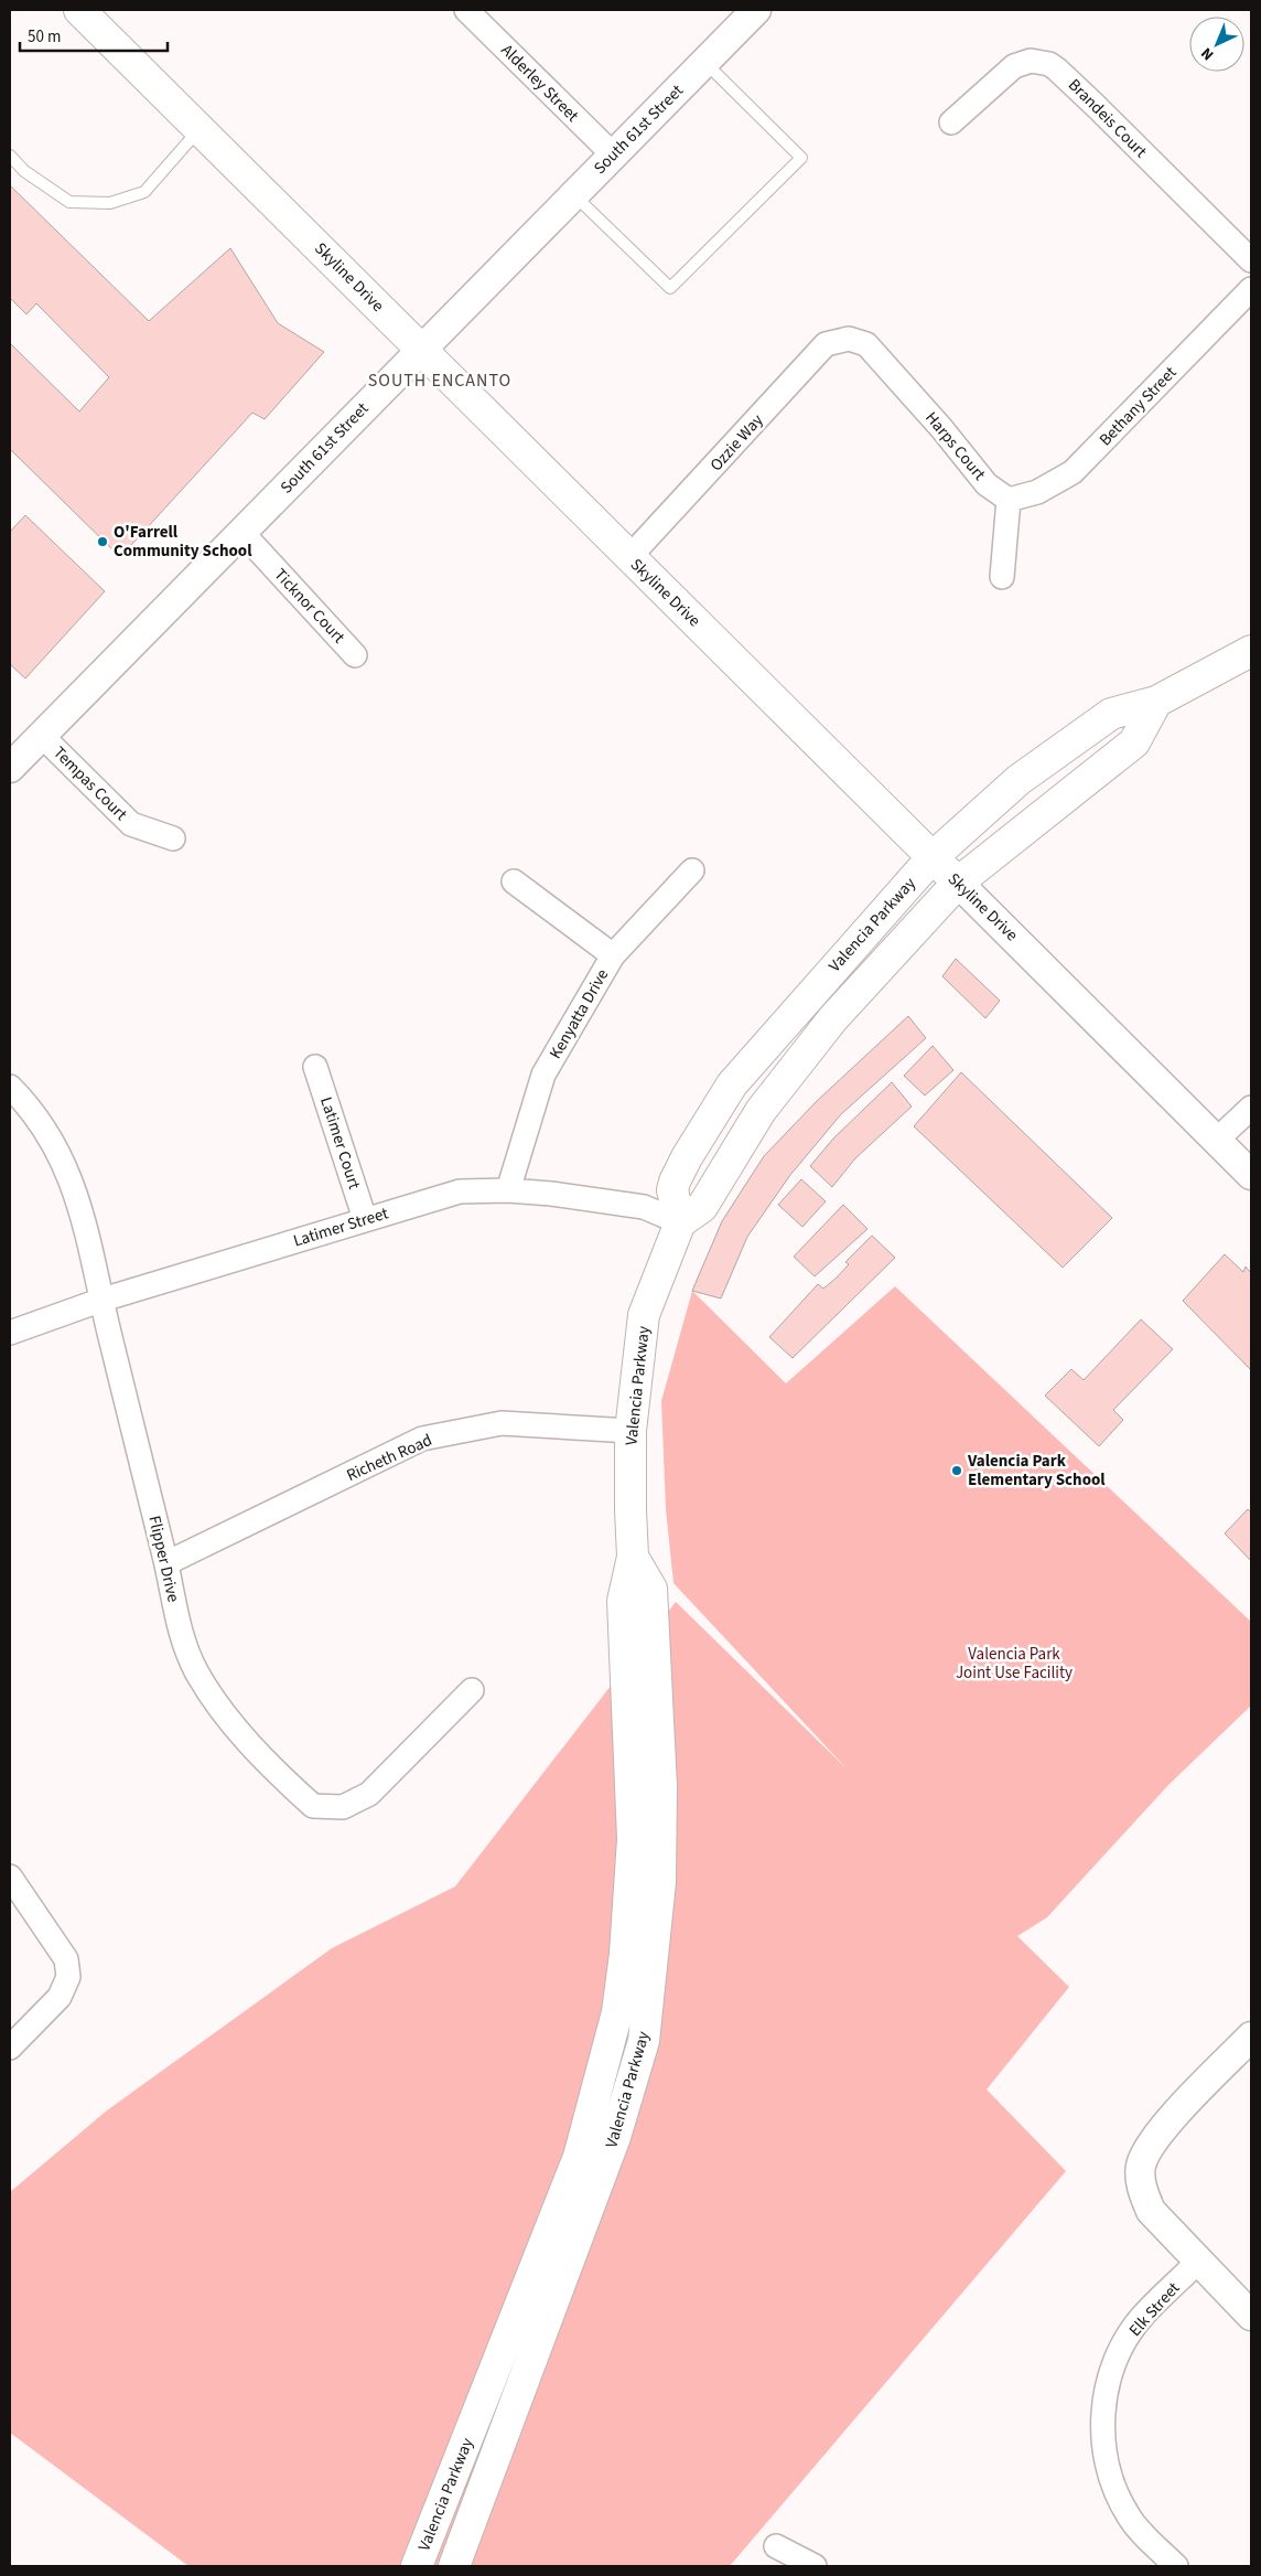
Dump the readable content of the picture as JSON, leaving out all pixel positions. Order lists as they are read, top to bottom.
{
  "streets": {
    "main road": ["Skyline Drive", "Valencia Parkway"],
    "street": [
      "Alderley Street",
      "Brandeis Court",
      "South 61st Street",
      "Bethany Street",
      "Ozzie Way",
      "Harps Court",
      "Ticknor Court",
      "Tempas Court",
      "Kenyatta Drive",
      "Latimer Court",
      "Latimer Street",
      "Richeth Road",
      "Flipper Drive",
      "Elk Street"
    ]
  },
  "crossings": [
    ["Alderley Street", "South 61st Street"],
    ["South 61st Street", "Skyline Drive"],
    ["South 61st Street", "Ticknor Court"],
    ["South 61st Street", "Tempas Court"],
    ["Skyline Drive", "Ozzie Way"],
    ["Skyline Drive", "Valencia Parkway"],
    ["Bethany Street", "Harps Court"],
    ["Ozzie Way", "Harps Court"],
    ["Valencia Parkway", "Latimer Street"],
    ["Valencia Parkway", "Richeth Road"],
    ["Kenyatta Drive", "Latimer Street"],
    ["Latimer Court", "Latimer Street"],
    ["Latimer Street", "Flipper Drive"],
    ["Richeth Road", "Flipper Drive"]
  ],
  "districts": ["SOUTH ENCANTO"],
  "parks": ["Valencia Park Joint Use Facility"],
  "places": ["O'Farrell Community School", "Valencia Park Elementary School"],
  "scale_bar": "50 m",
  "north": "bottom left"
}
